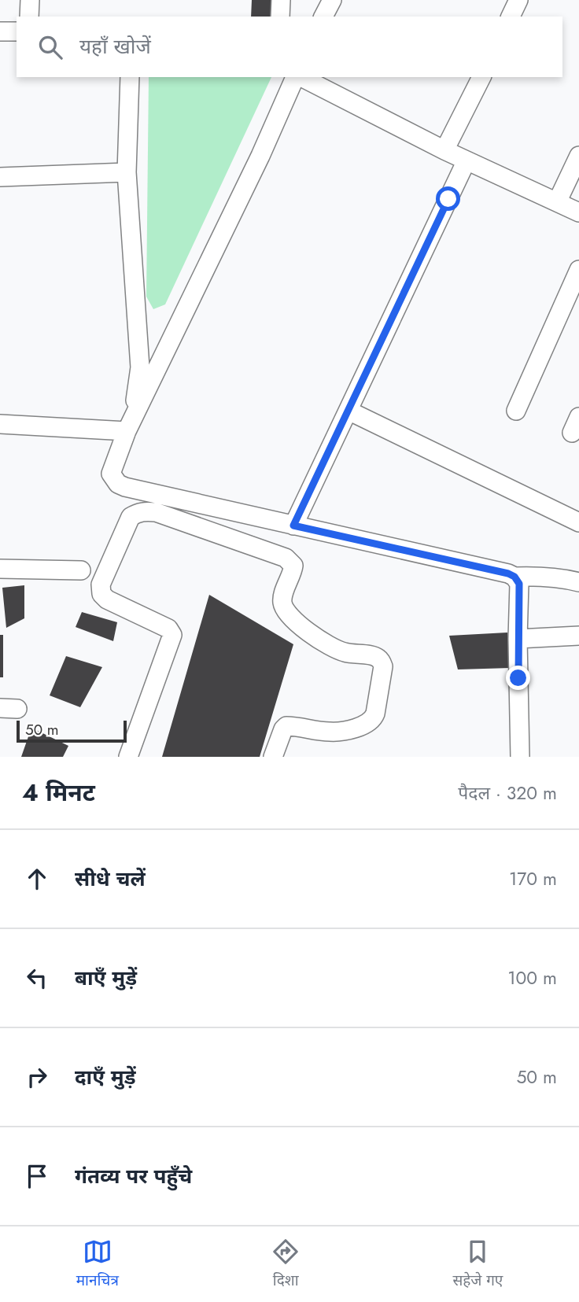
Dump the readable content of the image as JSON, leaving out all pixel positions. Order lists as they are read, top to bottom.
{
  "scale_bar": "50 m",
  "page": {
    "search": "यहाँ खोजें",
    "scale": "50 m",
    "heading": ["4 मिनट", "पैदल · 320 m"],
    "list": [
      ["सीधे चलें", "170 m"],
      ["बाएँ मुड़ें", "100 m"],
      ["दाएँ मुड़ें", "50 m"],
      "गंतव्य पर पहुँचे"
    ],
    "nav": ["मानचित्र", "दिशा", "सहेजे गए"]
  }
}
